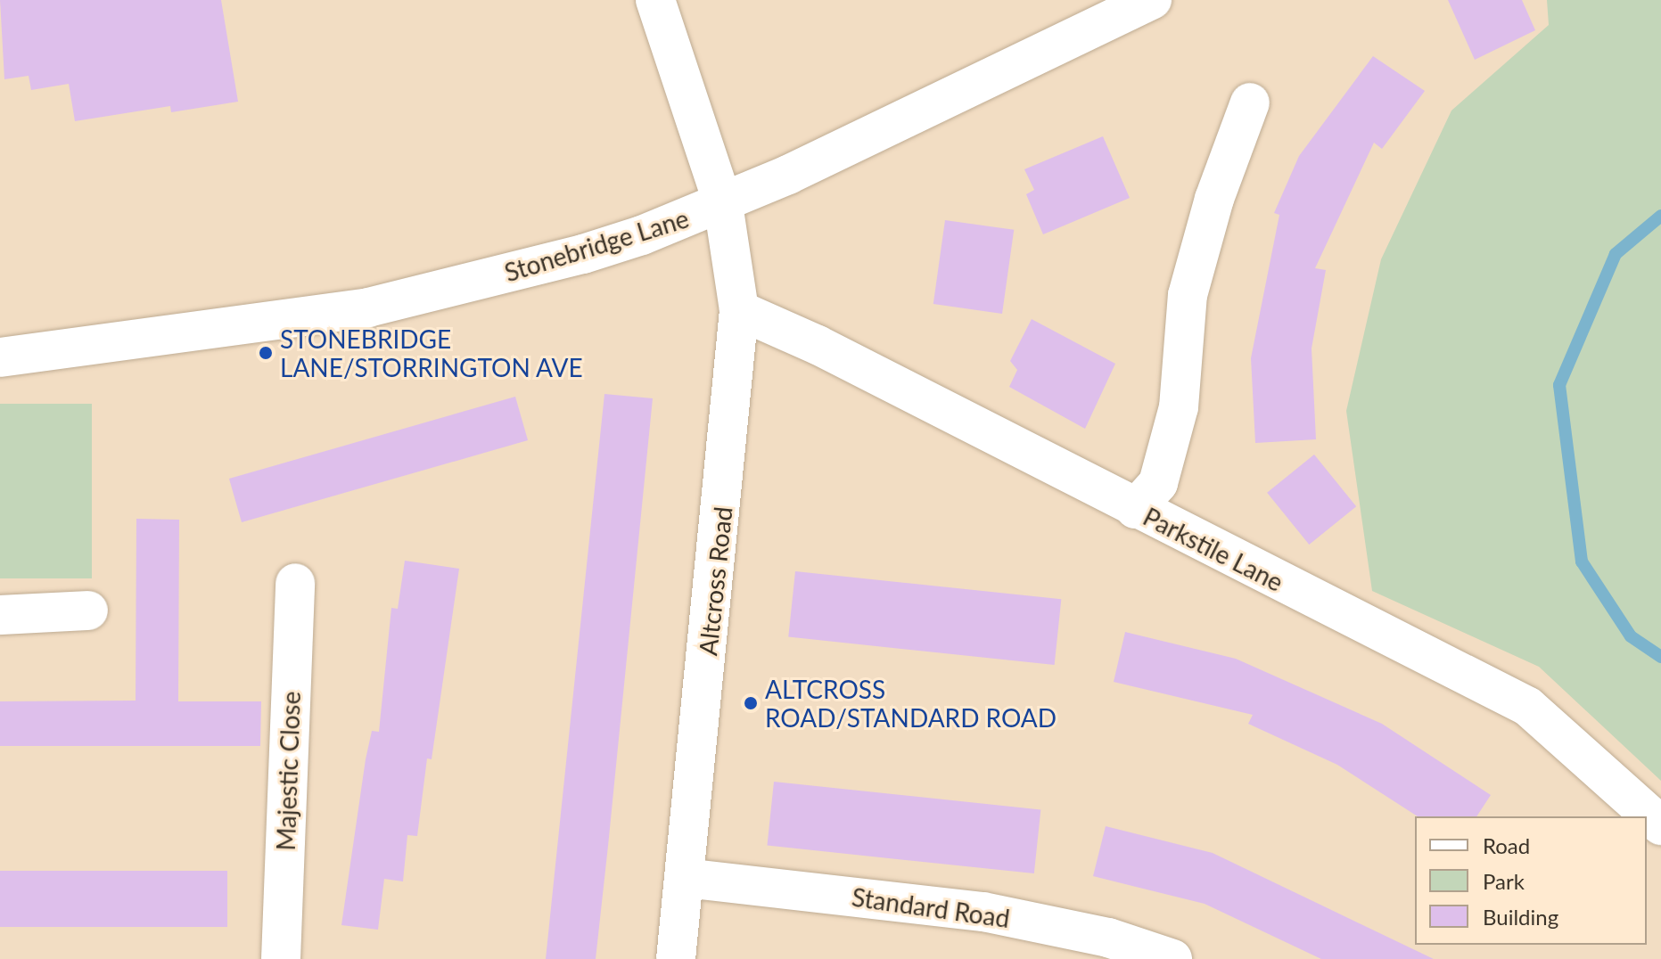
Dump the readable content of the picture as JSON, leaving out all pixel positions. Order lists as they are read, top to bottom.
{
  "streets": {
    "street": [
      "Stonebridge Lane",
      "Parkstile Lane",
      "Altcross Road",
      "Majestic Close",
      "Standard Road"
    ]
  },
  "crossings": [
    ["Stonebridge Lane", "Altcross Road"],
    ["Parkstile Lane", "Altcross Road"],
    ["Altcross Road", "Standard Road"]
  ],
  "places": ["STONEBRIDGE LANE/STORRINGTON AVE", "ALTCROSS ROAD/STANDARD ROAD"],
  "legend": ["Road", "Park", "Building"]
}
